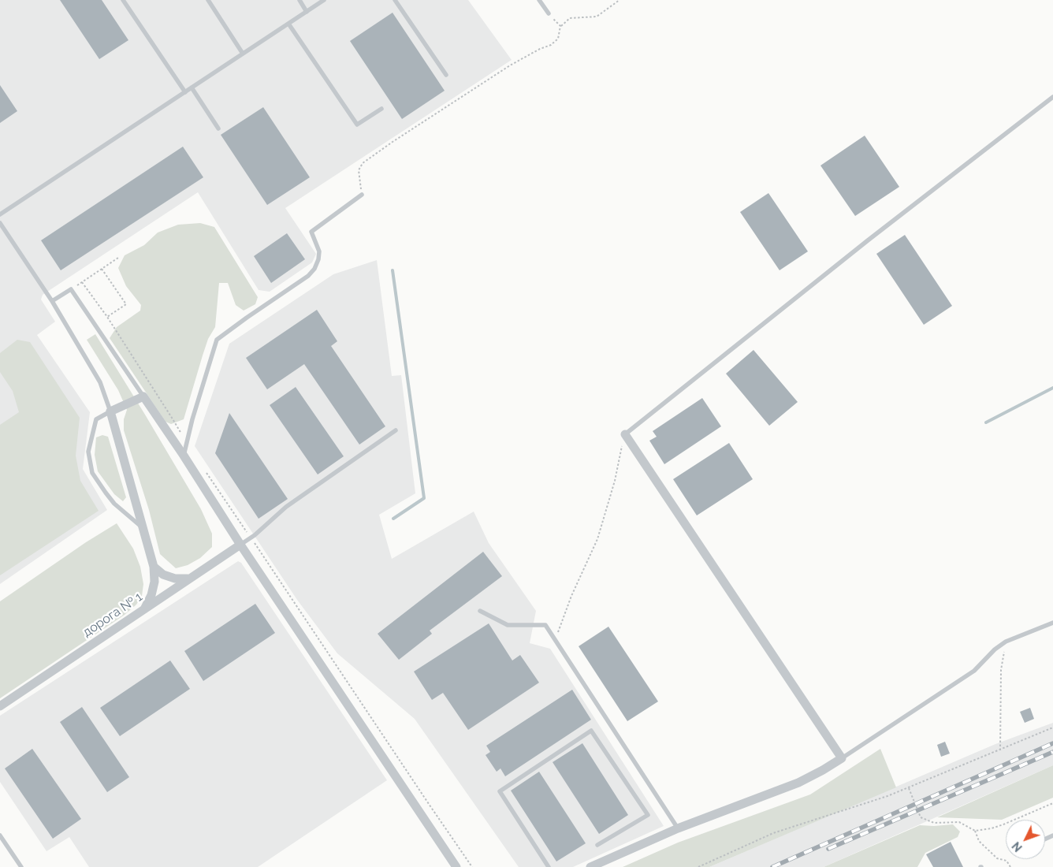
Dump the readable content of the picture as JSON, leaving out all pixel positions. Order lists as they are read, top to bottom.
{
  "streets": {
    "street": ["дорога № 1"]
  },
  "north": "bottom left"
}
